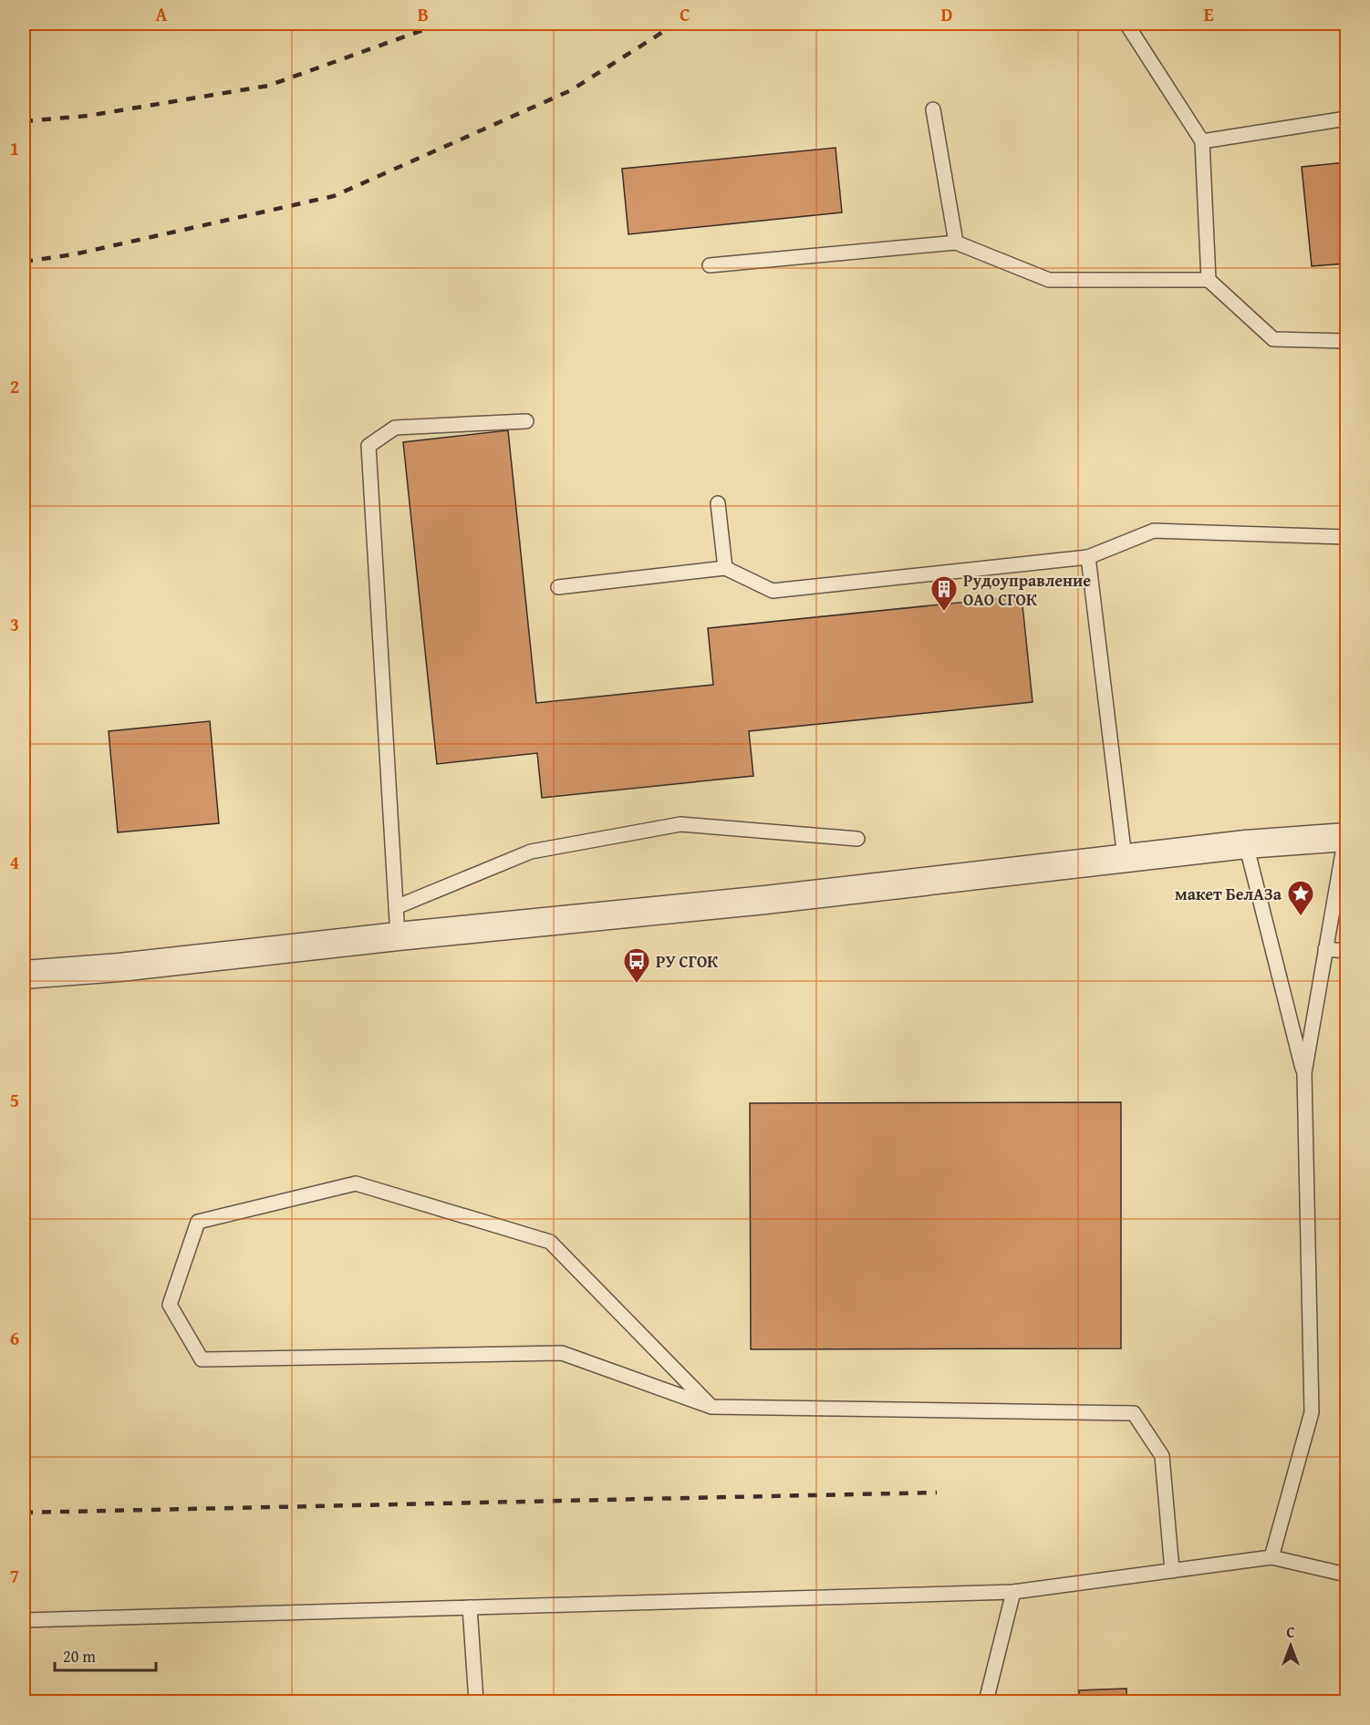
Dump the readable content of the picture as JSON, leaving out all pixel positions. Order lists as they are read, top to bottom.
{
  "places": {
    "building": ["Рудоуправление ОАО СГОК"],
    "place": ["макет БелАЗа"],
    "bus stop": ["РУ СГОК"]
  },
  "scale_bar": "20 m",
  "north": "top",
  "grid": {
    "columns": [
      "A",
      "B",
      "C",
      "D",
      "E"
    ],
    "rows": [
      "1",
      "2",
      "3",
      "4",
      "5",
      "6",
      "7"
    ]
  }
}
